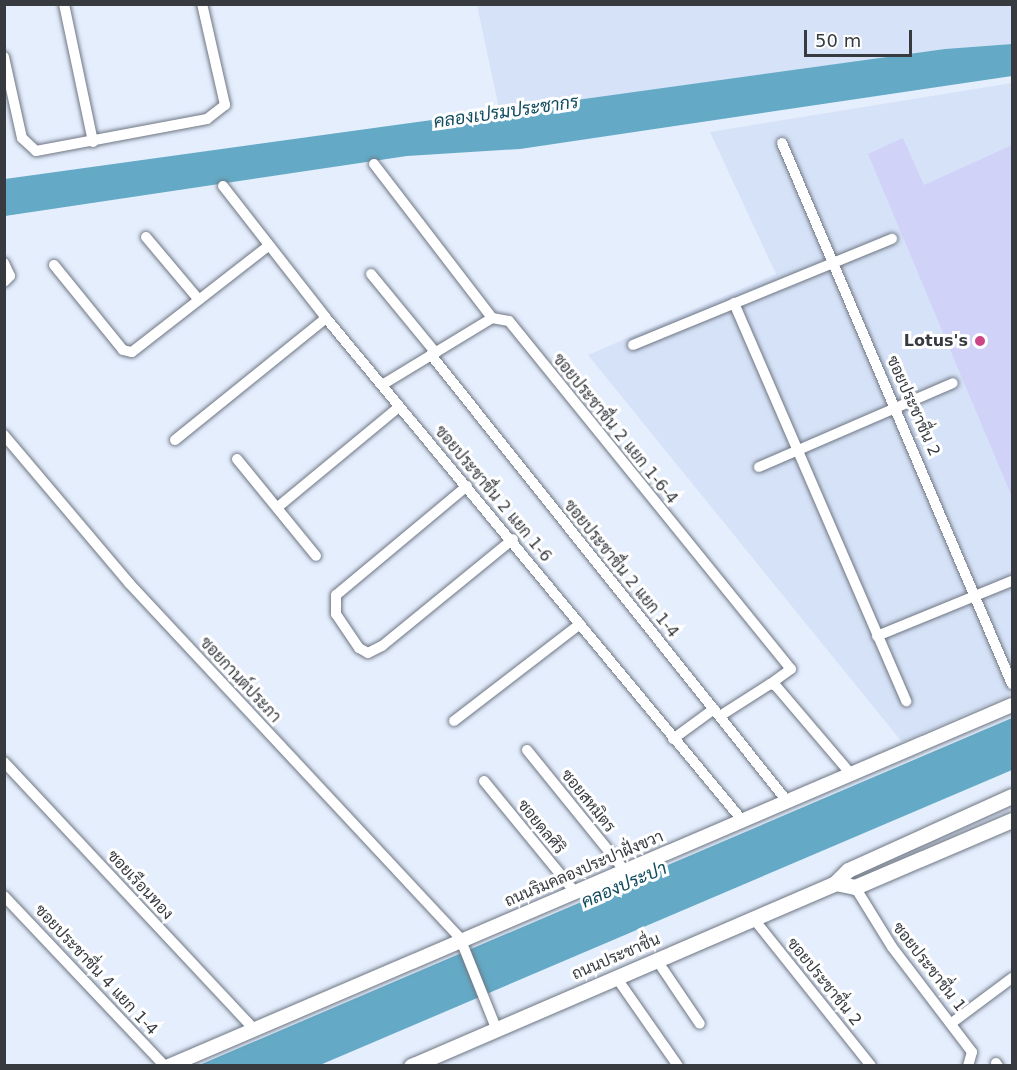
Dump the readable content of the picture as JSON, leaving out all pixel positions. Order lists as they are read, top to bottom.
{
  "streets": {
    "main road": ["ถนนประชาชื่น"],
    "street": [
      "ซอยประชาชื่น 2",
      "ซอยประชาชื่น 2 แยก 1-6-4",
      "ซอยประชาชื่น 2 แยก 1-6",
      "ซอยประชาชื่น 2 แยก 1-4",
      "ซอยกานต์ประภา",
      "ซอยสหมิตร",
      "ซอยดลศิริ",
      "ถนนริมคลองประปาฝั่งขวา",
      "ซอยเรือนทอง",
      "ซอยประชาชื่น 1",
      "ซอยประชาชื่น 4 แยก 1-4"
    ]
  },
  "crossings": [
    ["ซอยประชาชื่น 2", "ถนนประชาชื่น"],
    ["ซอยประชาชื่น 2 แยก 1-6", "ถนนริมคลองประปาฝั่งขวา"],
    ["ซอยประชาชื่น 2 แยก 1-4", "ถนนริมคลองประปาฝั่งขวา"],
    ["ซอยกานต์ประภา", "ถนนริมคลองประปาฝั่งขวา"],
    ["ซอยกานต์ประภา", "ถนนประชาชื่น"],
    ["ซอยสหมิตร", "ถนนริมคลองประปาฝั่งขวา"],
    ["ซอยดลศิริ", "ถนนริมคลองประปาฝั่งขวา"],
    ["ถนนริมคลองประปาฝั่งขวา", "ซอยเรือนทอง"],
    ["ถนนริมคลองประปาฝั่งขวา", "ซอยประชาชื่น 4 แยก 1-4"]
  ],
  "water": ["คลองเปรมประชากร", "คลองประปา"],
  "places": ["Lotus's"],
  "scale_bar": "50 m"
}
